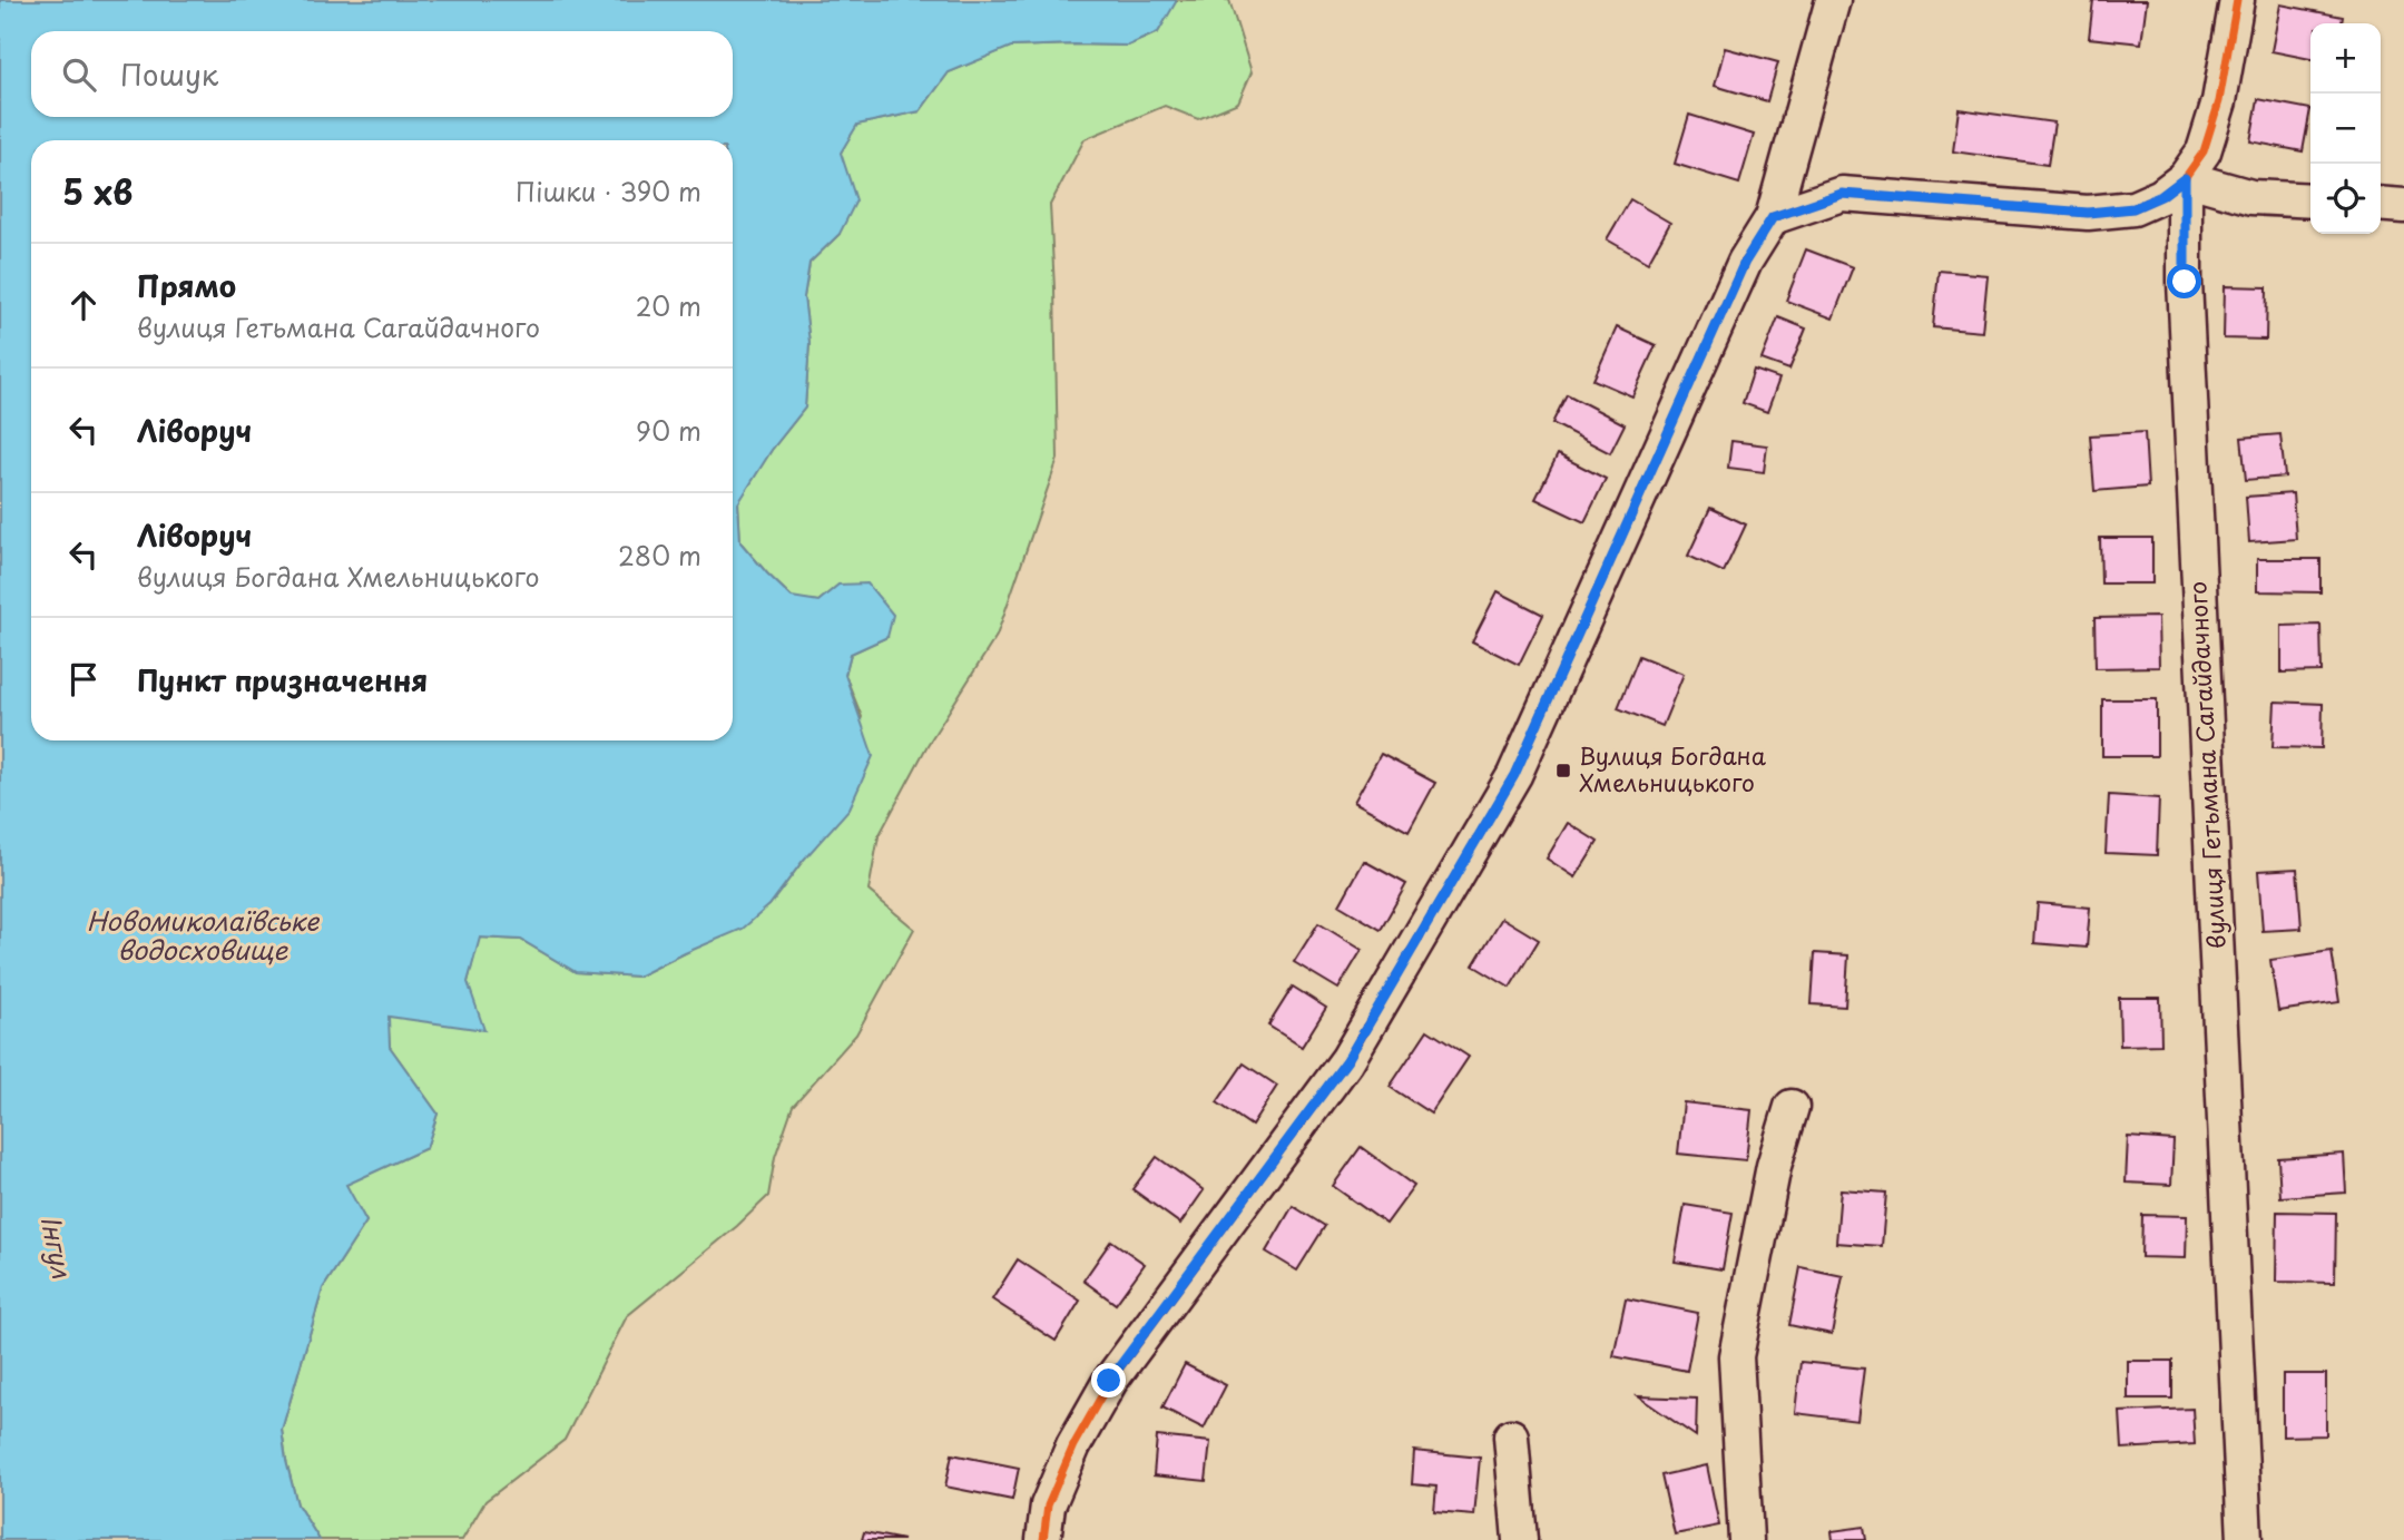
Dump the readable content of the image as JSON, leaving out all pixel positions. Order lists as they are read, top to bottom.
{
  "streets": {
    "street": ["вулиця Гетьмана Сагайдачного"]
  },
  "water": ["Новомиколаївське водосховище", "Інгул"],
  "places": {
    "transit": ["Вулиця Богдана Хмельницького"]
  },
  "page": {
    "map_buttons": ["+", "−"],
    "search": "Пошук",
    "heading": ["5 хв", "Пішки · 390 m"],
    "list": [
      ["Прямо", "вулиця Гетьмана Сагайдачного", "20 m"],
      ["Ліворуч", "90 m"],
      ["Ліворуч", "вулиця Богдана Хмельницького", "280 m"],
      "Пункт призначення"
    ]
  }
}
